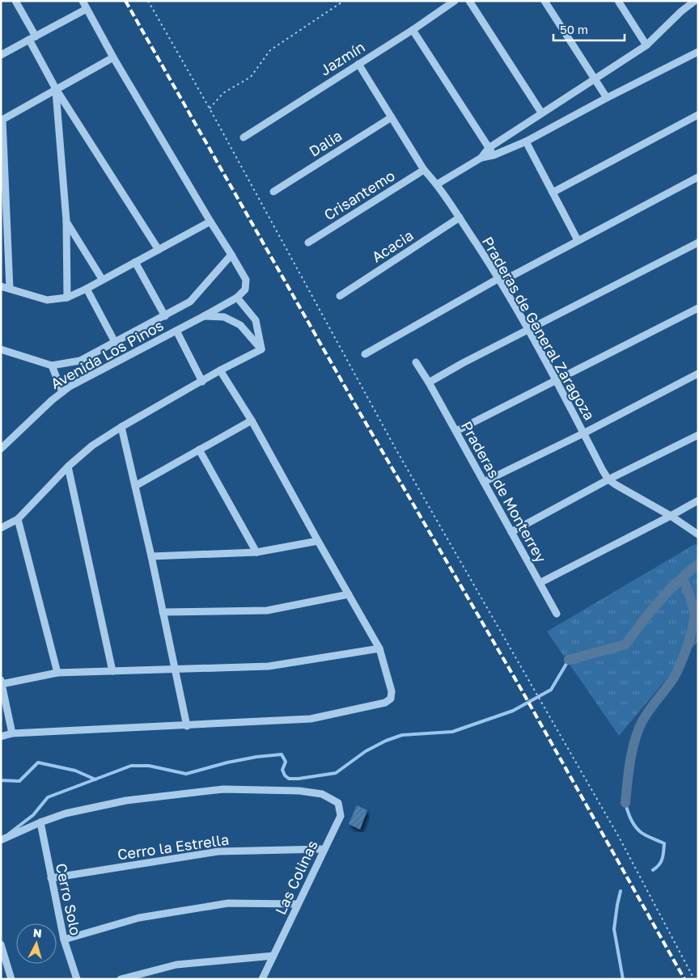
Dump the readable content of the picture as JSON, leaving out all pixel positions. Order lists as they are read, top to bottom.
{
  "streets": {
    "street": [
      "Jazmín",
      "Dalia",
      "Crisantemo",
      "Acacia",
      "Praderas de General Zaragoza",
      "Avenida Los Pinos",
      "Praderas de Monterrey",
      "Cerro la Estrella",
      "Las Colinas",
      "Cerro Solo"
    ]
  },
  "crossings": [
    ["Jazmín", "Praderas de General Zaragoza"],
    ["Dalia", "Praderas de General Zaragoza"],
    ["Crisantemo", "Praderas de General Zaragoza"],
    ["Acacia", "Praderas de General Zaragoza"],
    ["Cerro la Estrella", "Las Colinas"],
    ["Cerro la Estrella", "Cerro Solo"],
    ["Las Colinas", "Cerro Solo"]
  ],
  "scale_bar": "50 m",
  "north": "top"
}
